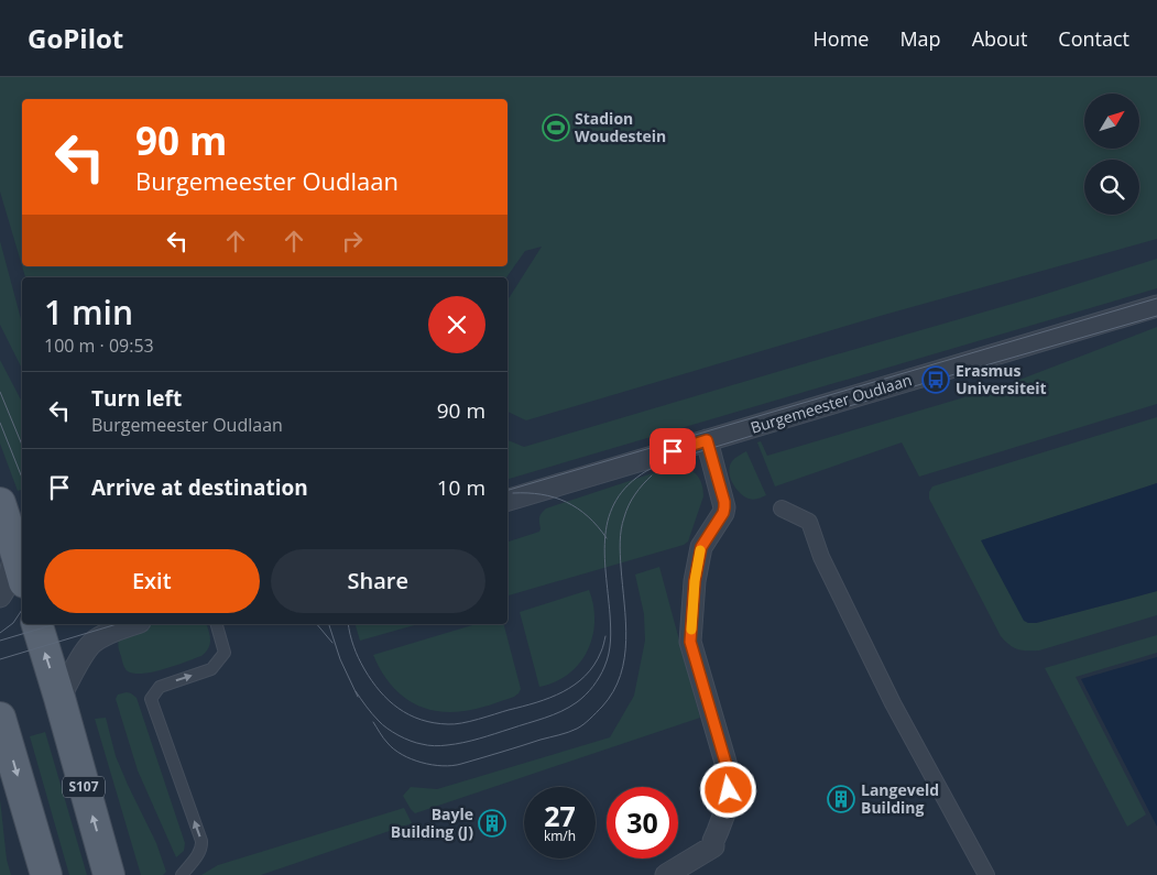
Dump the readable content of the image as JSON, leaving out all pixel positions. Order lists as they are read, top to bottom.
{
  "streets": {
    "main road": ["S107"],
    "street": ["Burgemeester Oudlaan"]
  },
  "places": {
    "sports": ["Stadion Woudestein"],
    "bus stop": ["Erasmus Universiteit"],
    "building": ["Langeveld Building", "Bayle Building (J)"]
  },
  "north": "top right",
  "page": {
    "header": "GoPilot",
    "nav": [
      "Home",
      "Map",
      "About",
      "Contact"
    ],
    "turn": ["90 m", "Burgemeester Oudlaan"],
    "heading": ["1 min", "100 m · 09:53"],
    "list": [
      {
        "name": "Turn left",
        "note": "Burgemeester Oudlaan",
        "value": "90 m"
      },
      {
        "name": "Arrive at destination",
        "value": "10 m"
      }
    ],
    "buttons": ["Exit", "Share"],
    "speed": "27 km/h",
    "limit": "30"
  }
}
